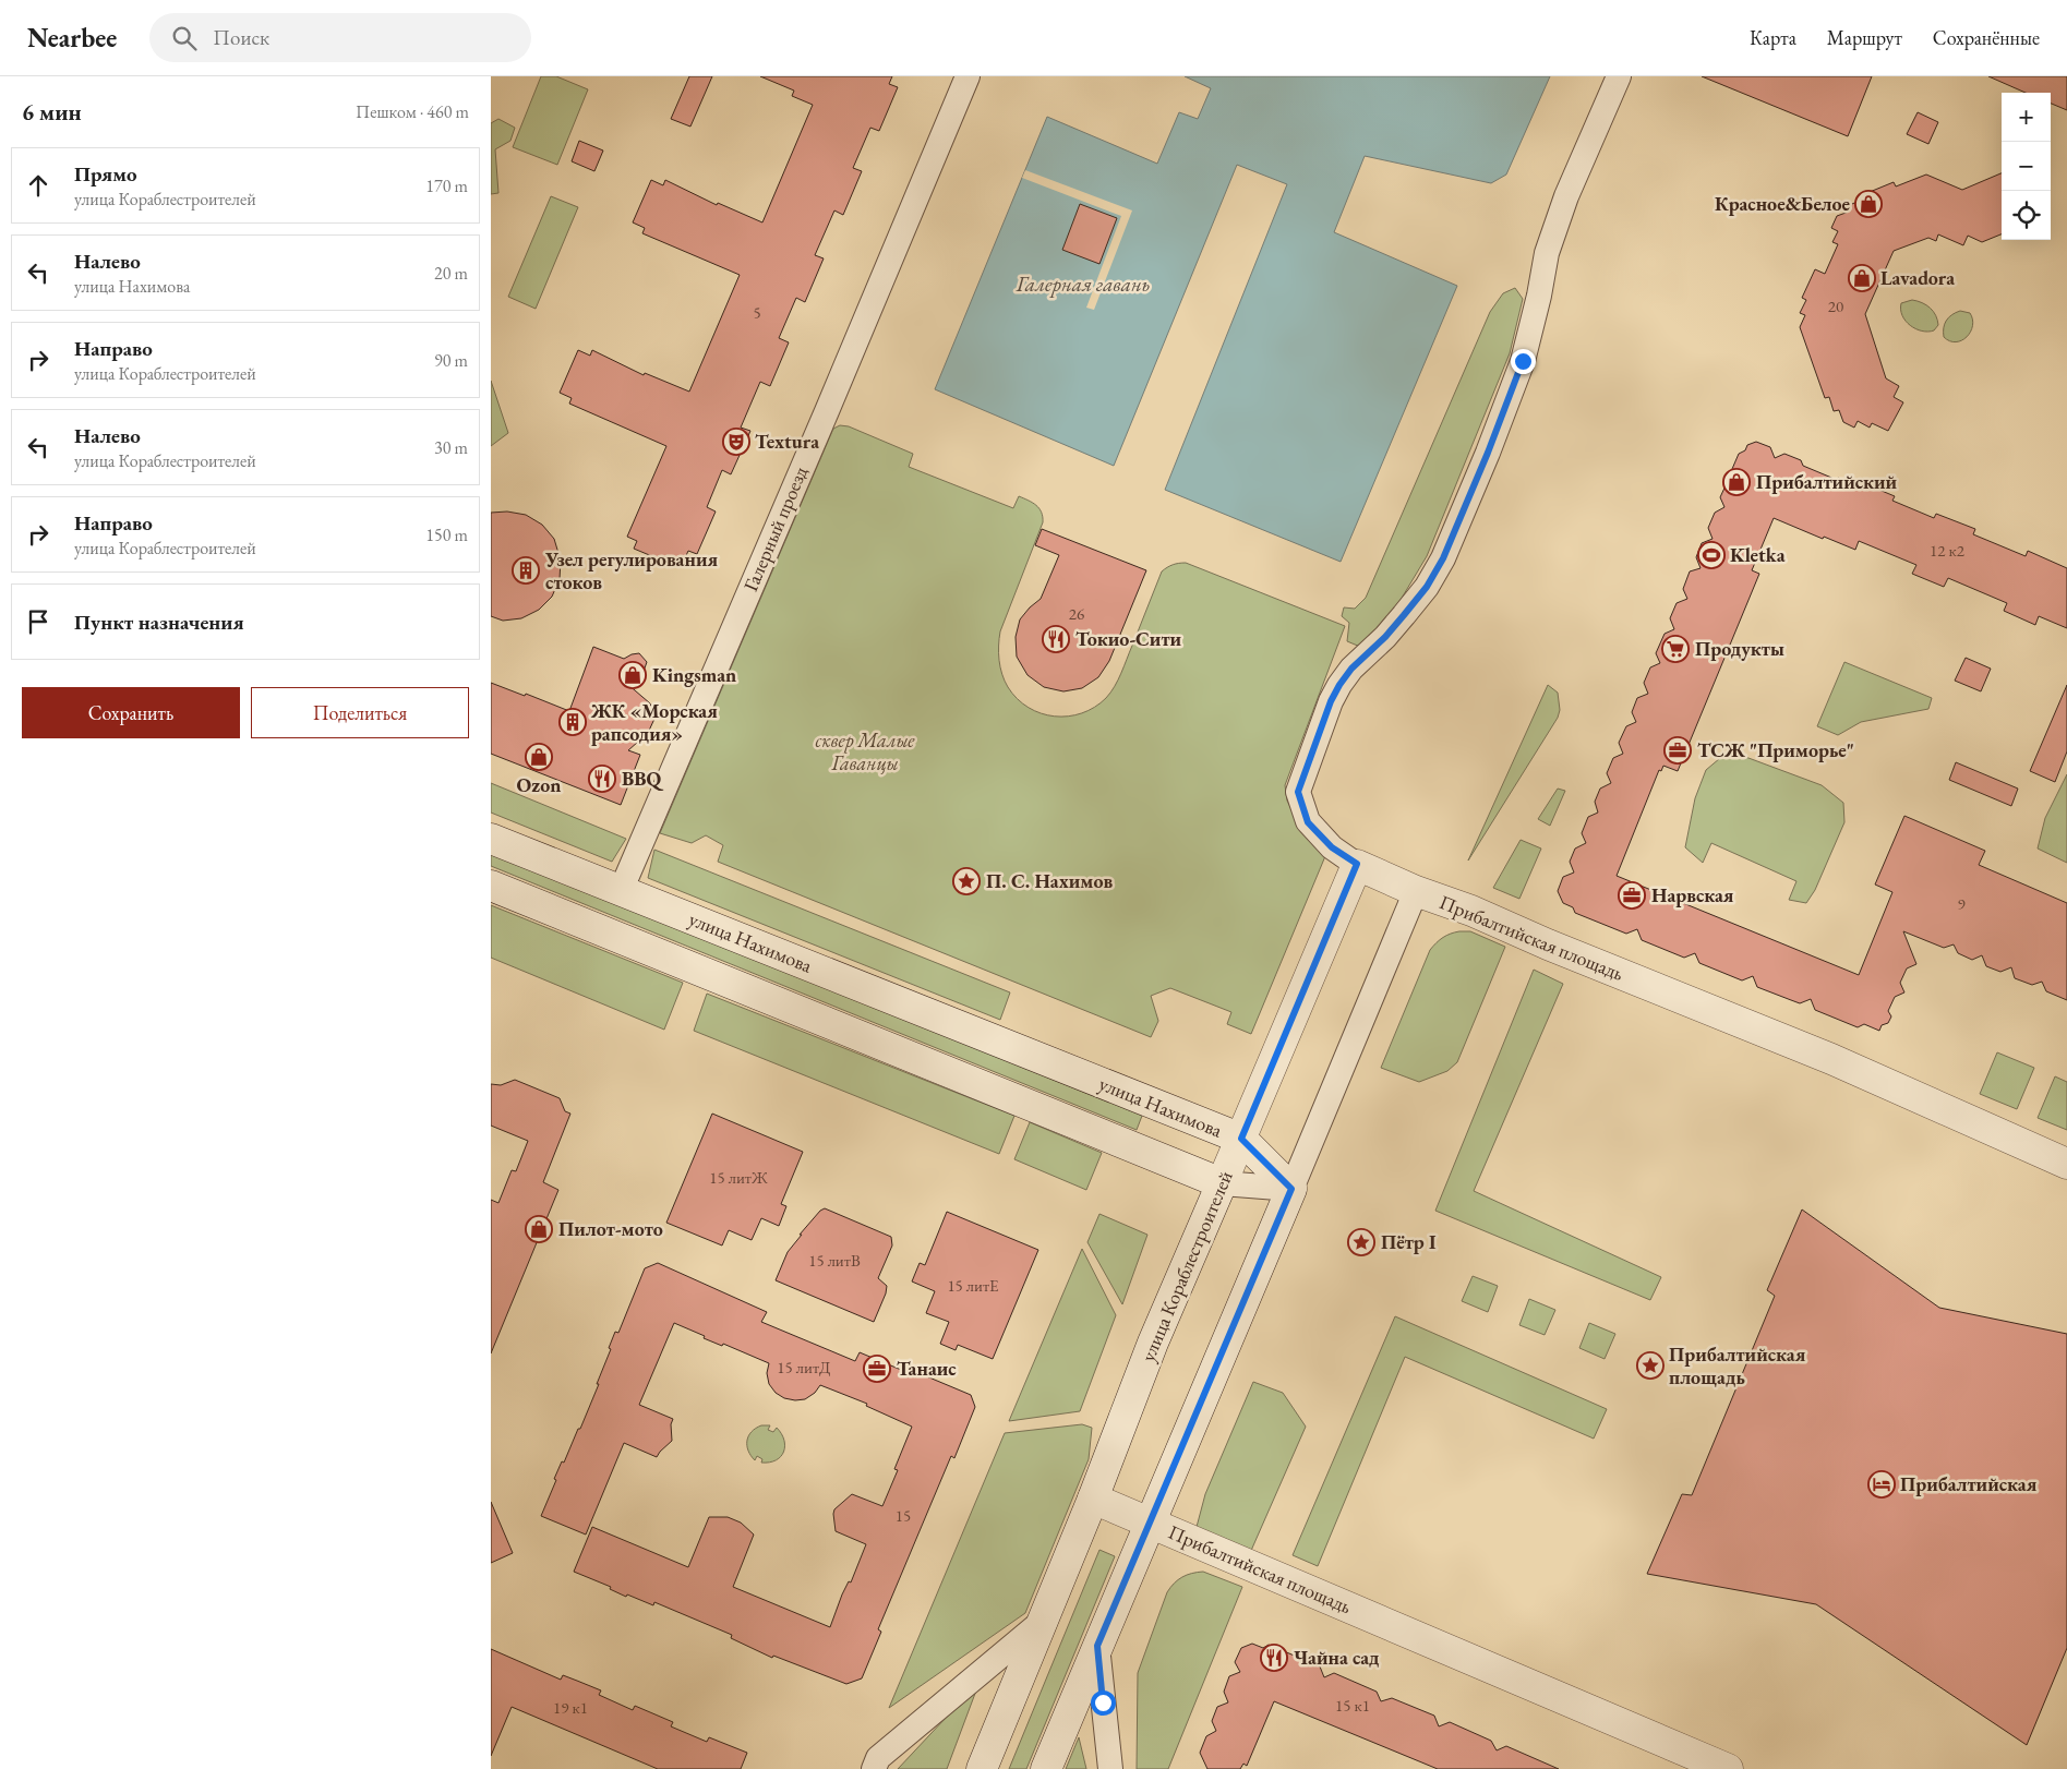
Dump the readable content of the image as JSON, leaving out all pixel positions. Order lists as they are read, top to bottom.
{
  "streets": {
    "main road": ["Прибалтийская площадь", "улица Нахимова", "улица Кораблестроителей"],
    "street": ["Галерный проезд"]
  },
  "crossings": [
    ["Галерный проезд", "улица Нахимова"],
    ["Прибалтийская площадь", "улица Кораблестроителей"],
    ["улица Нахимова", "улица Кораблестроителей"]
  ],
  "water": ["Галерная гавань"],
  "parks": ["сквер Малые Гаванцы"],
  "places": {
    "shop": [
      "Красное&Белое",
      "Lavadora",
      "Прибалтийский",
      "Kingsman",
      "Ozon",
      "Пилот-мото"
    ],
    "theatre": ["Textura"],
    "sports": ["Kletka"],
    "building": ["Узел регулирования стоков", "ЖК «Морская рапсодия»"],
    "restaurant": ["Токио-Сити", "BBQ", "Чайна сад"],
    "supermarket": ["Продукты"],
    "office": ["ТСЖ \"Приморье\"", "Нарвская", "Танаис"],
    "place": ["П. С. Нахимов", "Пётр I", "Прибалтийская площадь"],
    "hotel": ["Прибалтийская"]
  },
  "house_numbers": [
    "20",
    "5",
    "12 к2",
    "26",
    "9",
    "15 литЖ",
    "15 литВ",
    "15 литЕ",
    "15 литД",
    "15",
    "15 к1",
    "19 к1"
  ],
  "page": {
    "header": "Nearbee",
    "search": "Поиск",
    "nav": ["Карта", "Маршрут", "Сохранённые"],
    "heading": ["6 мин", "Пешком · 460 m"],
    "map_buttons": ["+", "−"],
    "list": [
      ["Прямо", "улица Кораблестроителей", "170 m"],
      ["Налево", "улица Нахимова", "20 m"],
      ["Направо", "улица Кораблестроителей", "90 m"],
      ["Налево", "улица Кораблестроителей", "30 m"],
      ["Направо", "улица Кораблестроителей", "150 m"],
      "Пункт назначения"
    ],
    "buttons": ["Сохранить", "Поделиться"]
  }
}
